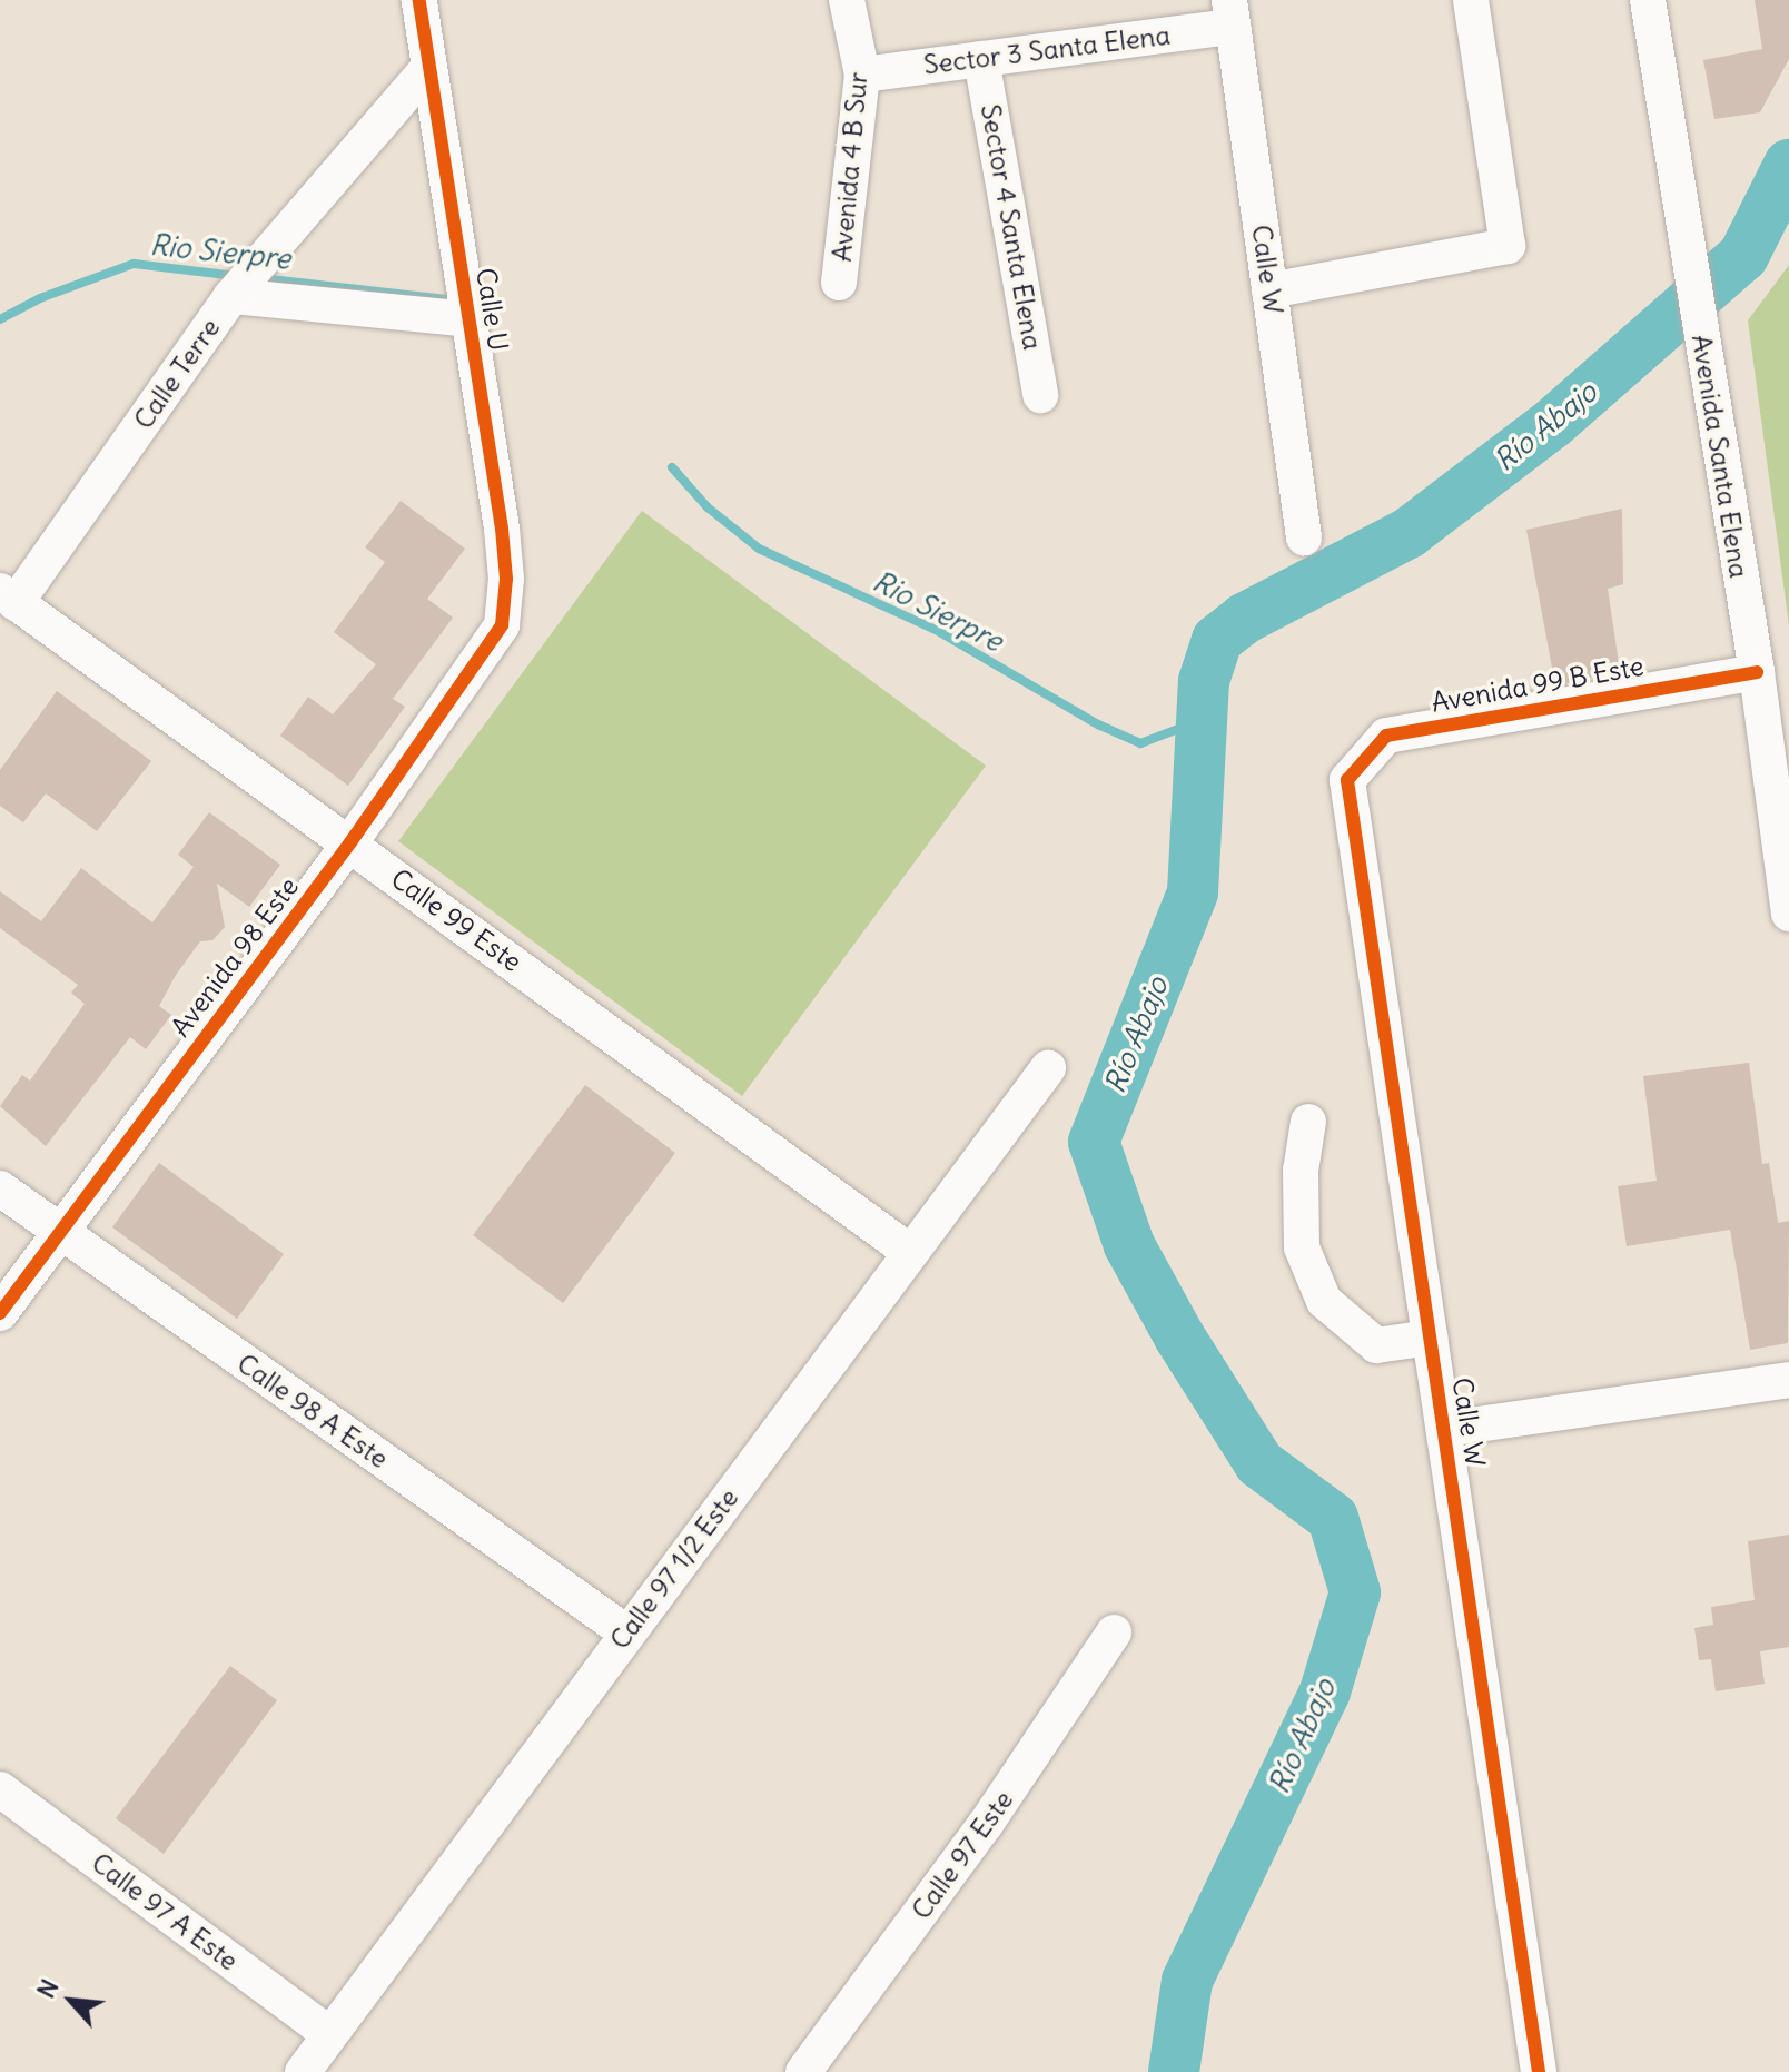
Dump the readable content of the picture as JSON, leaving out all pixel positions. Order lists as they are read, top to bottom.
{
  "streets": {
    "street": [
      "Sector 3 Santa Elena",
      "Avenida 4 B Sur",
      "Sector 4 Santa Elena",
      "Calle W",
      "Calle U",
      "Calle Terre",
      "Avenida Santa Elena",
      "Avenida 99 B Este",
      "Calle 99 Este",
      "Avenida 98 Este",
      "Calle 98 A Este",
      "Calle 97 1/2 Este",
      "Calle 97 Este",
      "Calle 97 A Este"
    ]
  },
  "crossings": [
    ["Sector 3 Santa Elena", "Avenida 4 B Sur"],
    ["Sector 3 Santa Elena", "Sector 4 Santa Elena"],
    ["Sector 3 Santa Elena", "Calle W"],
    ["Calle W", "Avenida 99 B Este"],
    ["Calle U", "Calle Terre"],
    ["Calle U", "Avenida 98 Este"],
    ["Calle Terre", "Calle 99 Este"],
    ["Avenida Santa Elena", "Avenida 99 B Este"],
    ["Calle 99 Este", "Avenida 98 Este"],
    ["Calle 99 Este", "Calle 97 1/2 Este"],
    ["Avenida 98 Este", "Calle 98 A Este"],
    ["Calle 98 A Este", "Calle 97 1/2 Este"],
    ["Calle 97 1/2 Este", "Calle 97 A Este"]
  ],
  "water": ["Rio Sierpre", "Río Abajo"],
  "north": "top left"
}
